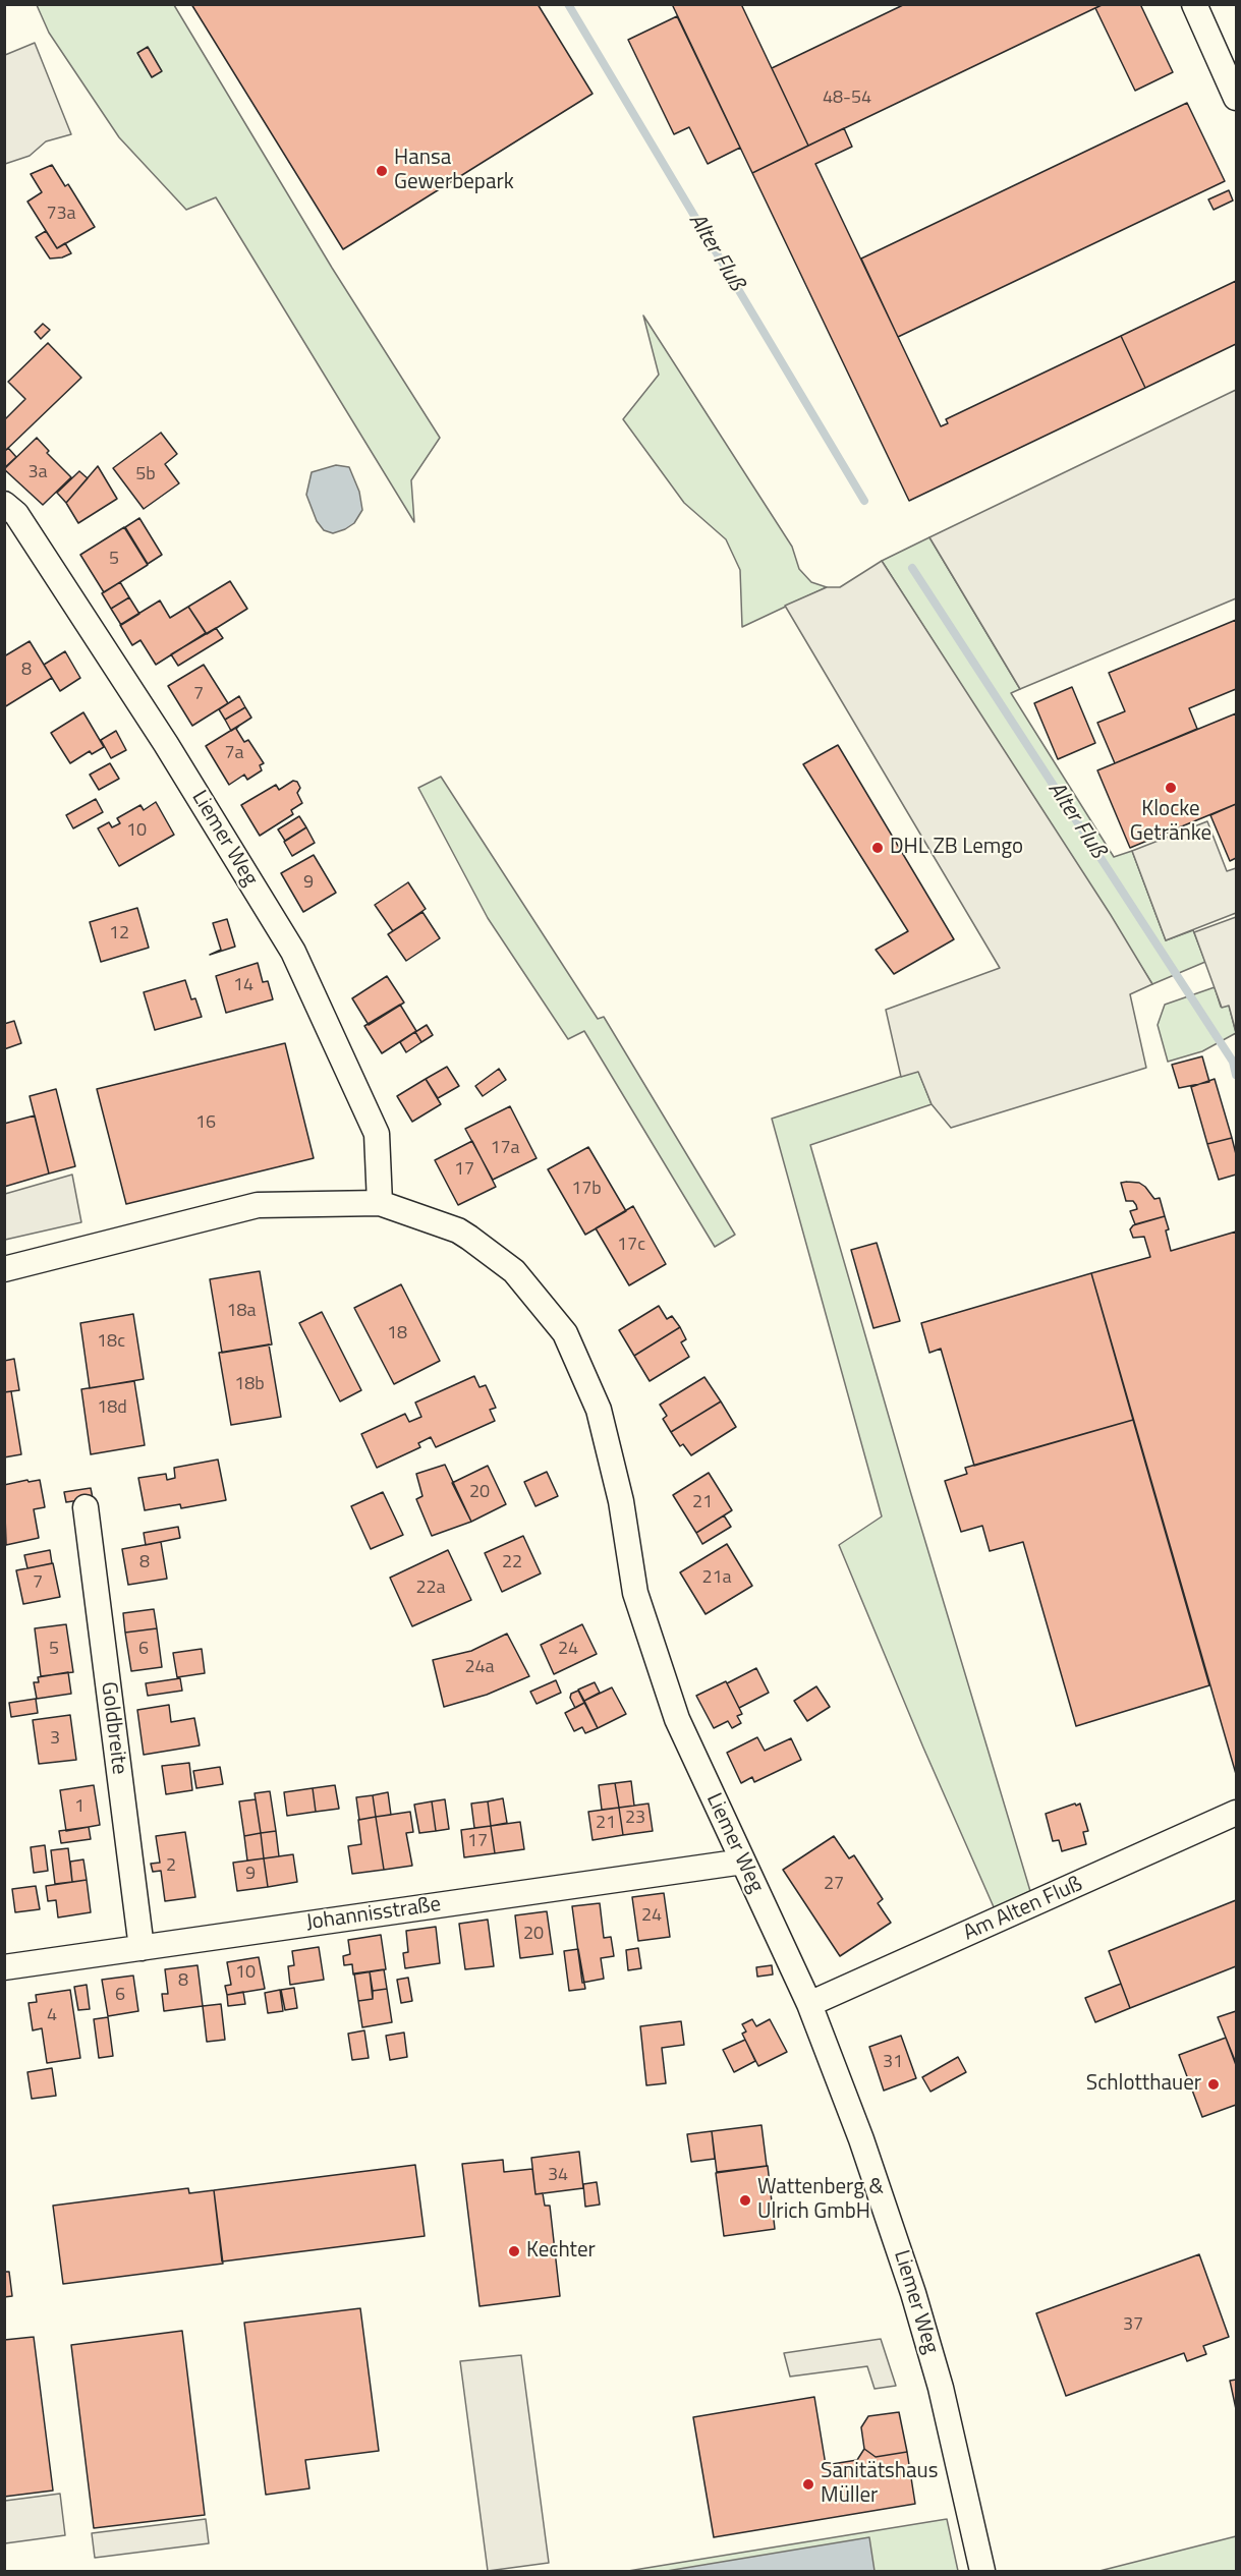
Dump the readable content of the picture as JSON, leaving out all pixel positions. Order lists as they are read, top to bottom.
{
  "streets": {
    "street": [
      "Liemer Weg",
      "Goldbreite",
      "Am Alten Fluß",
      "Johannisstraße"
    ]
  },
  "crossings": [
    ["Liemer Weg", "Am Alten Fluß"],
    ["Liemer Weg", "Johannisstraße"],
    ["Goldbreite", "Johannisstraße"]
  ],
  "water": ["Alter Fluß"],
  "places": [
    "Hansa Gewerbepark",
    "Klocke Getränke",
    "DHL ZB Lemgo",
    "Schlotthauer",
    "Wattenberg & Ulrich GmbH",
    "Kechter",
    "Sanitätshaus Müller"
  ],
  "house_numbers": [
    "48-54",
    "73a",
    "3a",
    "5b",
    "5",
    "8",
    "7",
    "7a",
    "10",
    "9",
    "12",
    "14",
    "16",
    "17a",
    "17",
    "17b",
    "17c",
    "18a",
    "18",
    "18c",
    "18b",
    "18d",
    "20",
    "21",
    "8",
    "22",
    "21a",
    "7",
    "22a",
    "5",
    "6",
    "24",
    "24a",
    "3",
    "1",
    "23",
    "21",
    "17",
    "2",
    "9",
    "27",
    "24",
    "20",
    "10",
    "8",
    "6",
    "4",
    "31",
    "34",
    "37"
  ]
}
